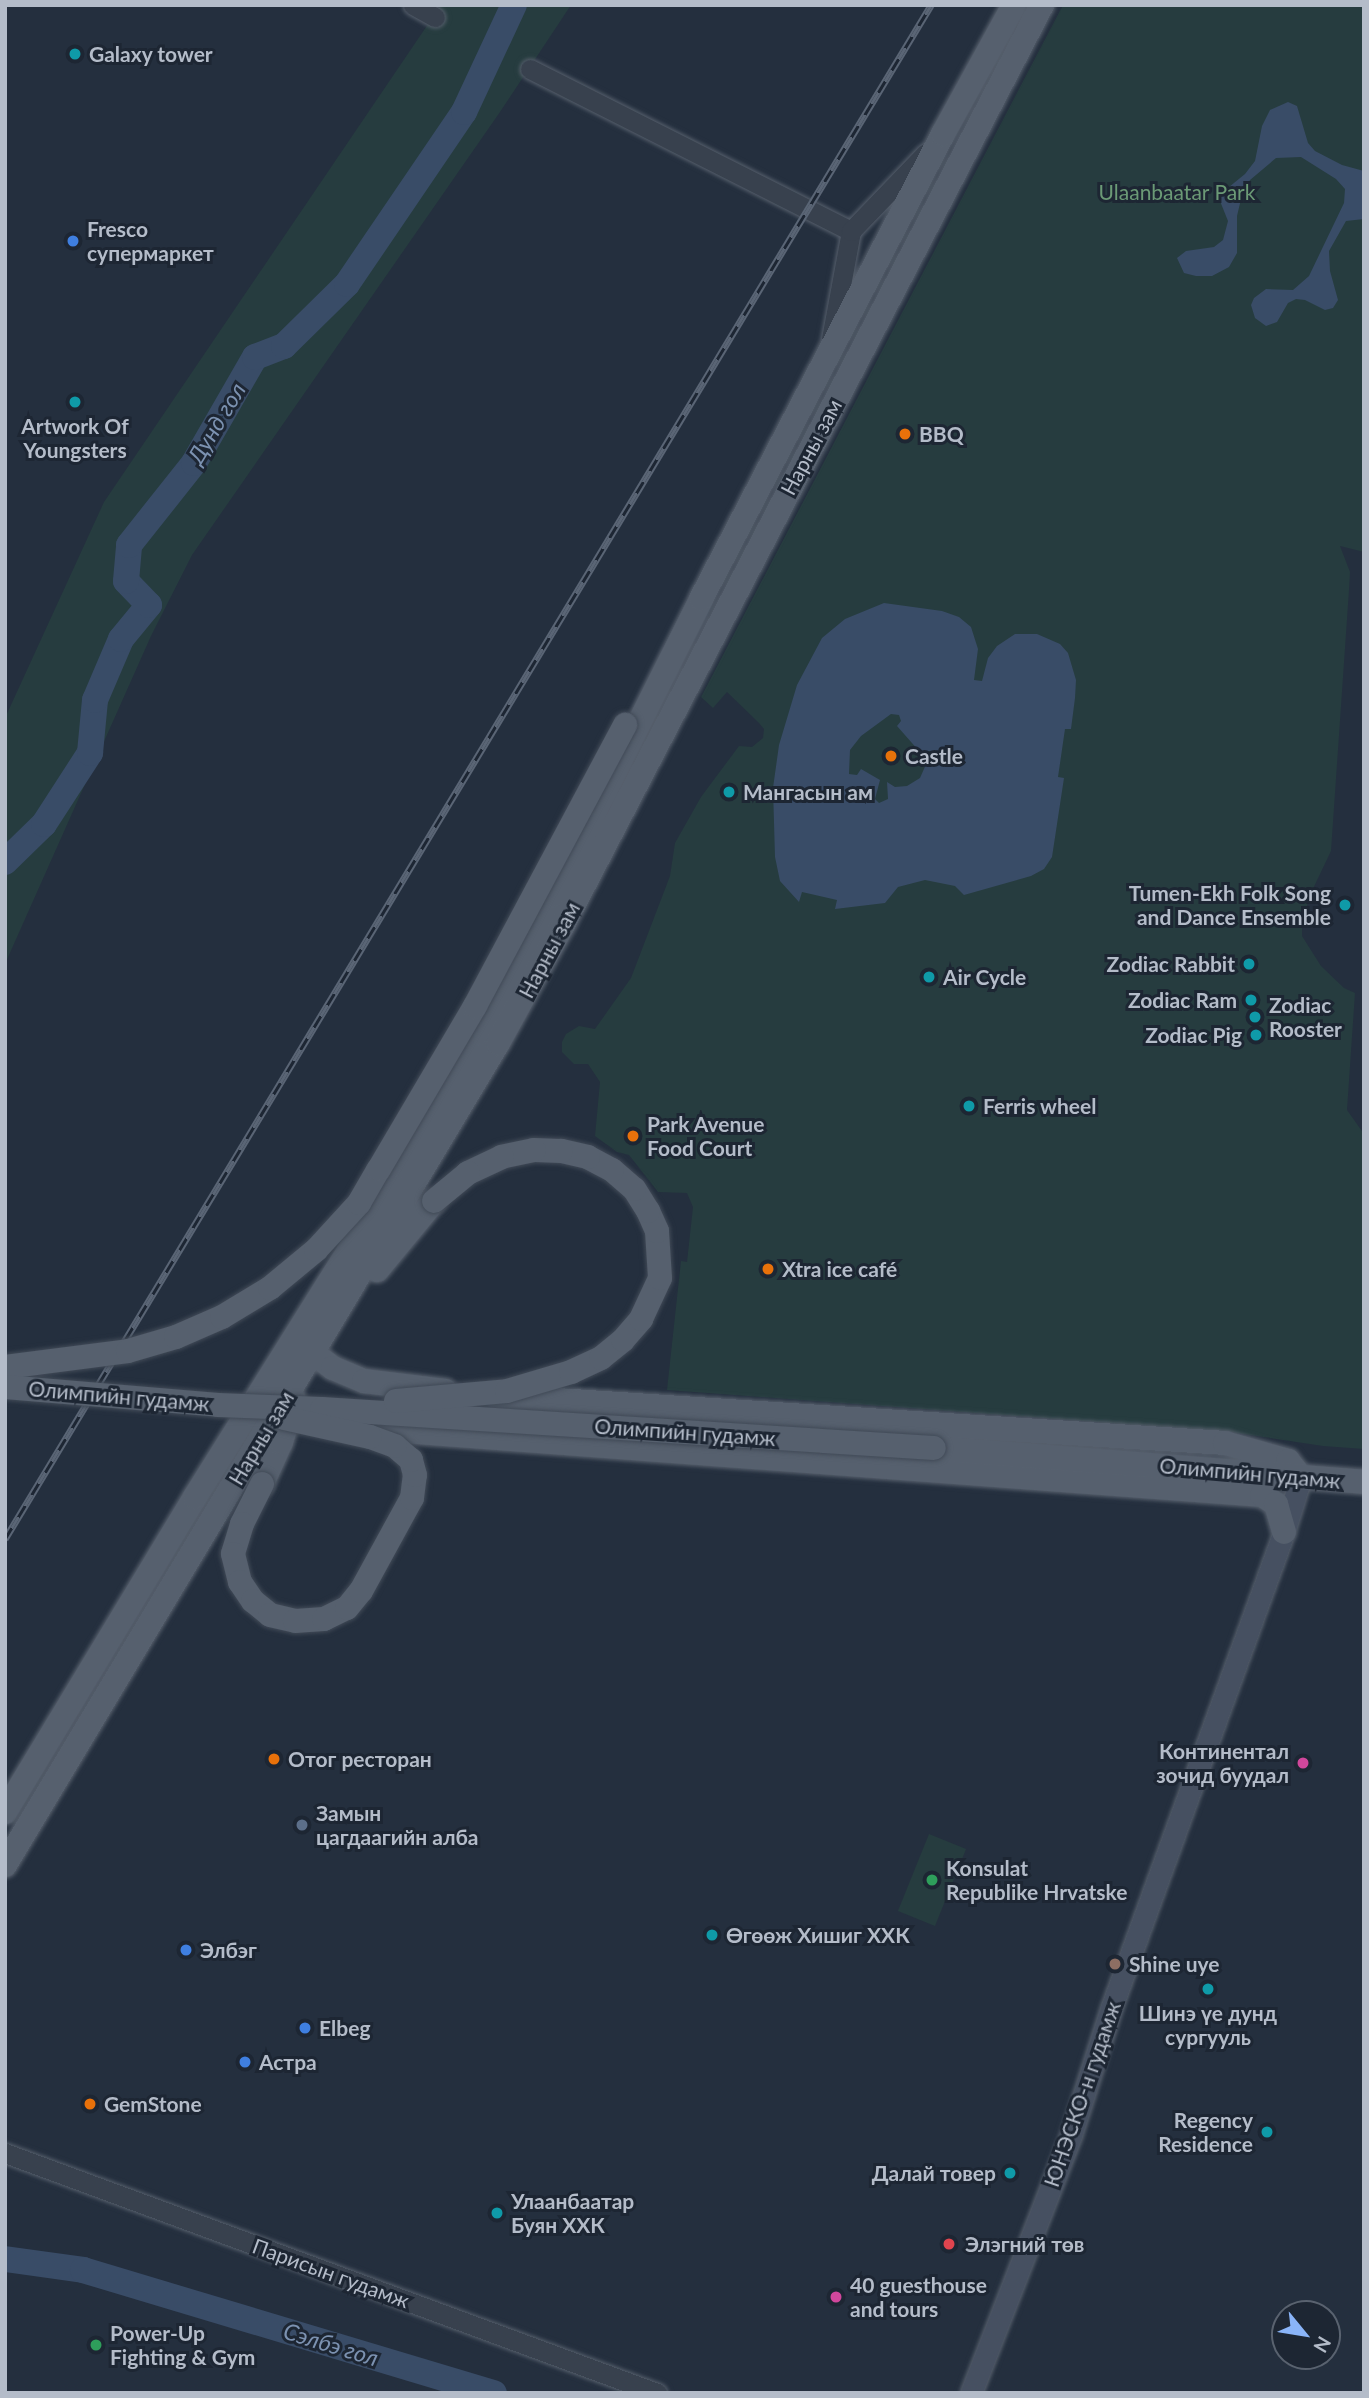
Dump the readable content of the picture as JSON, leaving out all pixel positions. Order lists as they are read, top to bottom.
{
  "streets": {
    "main road": ["Нарны зам", "Олимпийн гудамж", "ЮНЭСКО-н гудамж"],
    "street": ["Парисын гудамж"]
  },
  "crossings": [
    ["Олимпийн гудамж", "ЮНЭСКО-н гудамж"]
  ],
  "water": ["Дунд гол", "Сэлбэ гол"],
  "parks": ["Ulaanbaatar Park"],
  "places": [
    "Galaxy tower",
    "Fresco супермаркет",
    "Artwork Of Youngsters",
    "BBQ",
    "Castle",
    "Мангасын ам",
    "Tumen-Ekh Folk Song and Dance Ensemble",
    "Zodiac Rabbit",
    "Air Cycle",
    "Zodiac Ram",
    "Zodiac Rooster",
    "Zodiac Pig",
    "Ferris wheel",
    "Park Avenue Food Court",
    "Xtra ice café",
    "Отог ресторан",
    "Континентал зочид буудал",
    "Замын цагдаагийн алба",
    "Konsulat Republike Hrvatske",
    "Өгөөж Хишиг ХХК",
    "Элбэг",
    "Shine uye",
    "Шинэ үе дунд сургууль",
    "Elbeg",
    "Астра",
    "GemStone",
    "Regency Residence",
    "Далай товер",
    "Улаанбаатар Буян ХХК",
    "Элэгний төв",
    "40 guesthouse and tours",
    "Power-Up Fighting & Gym"
  ],
  "north": "bottom right"
}
